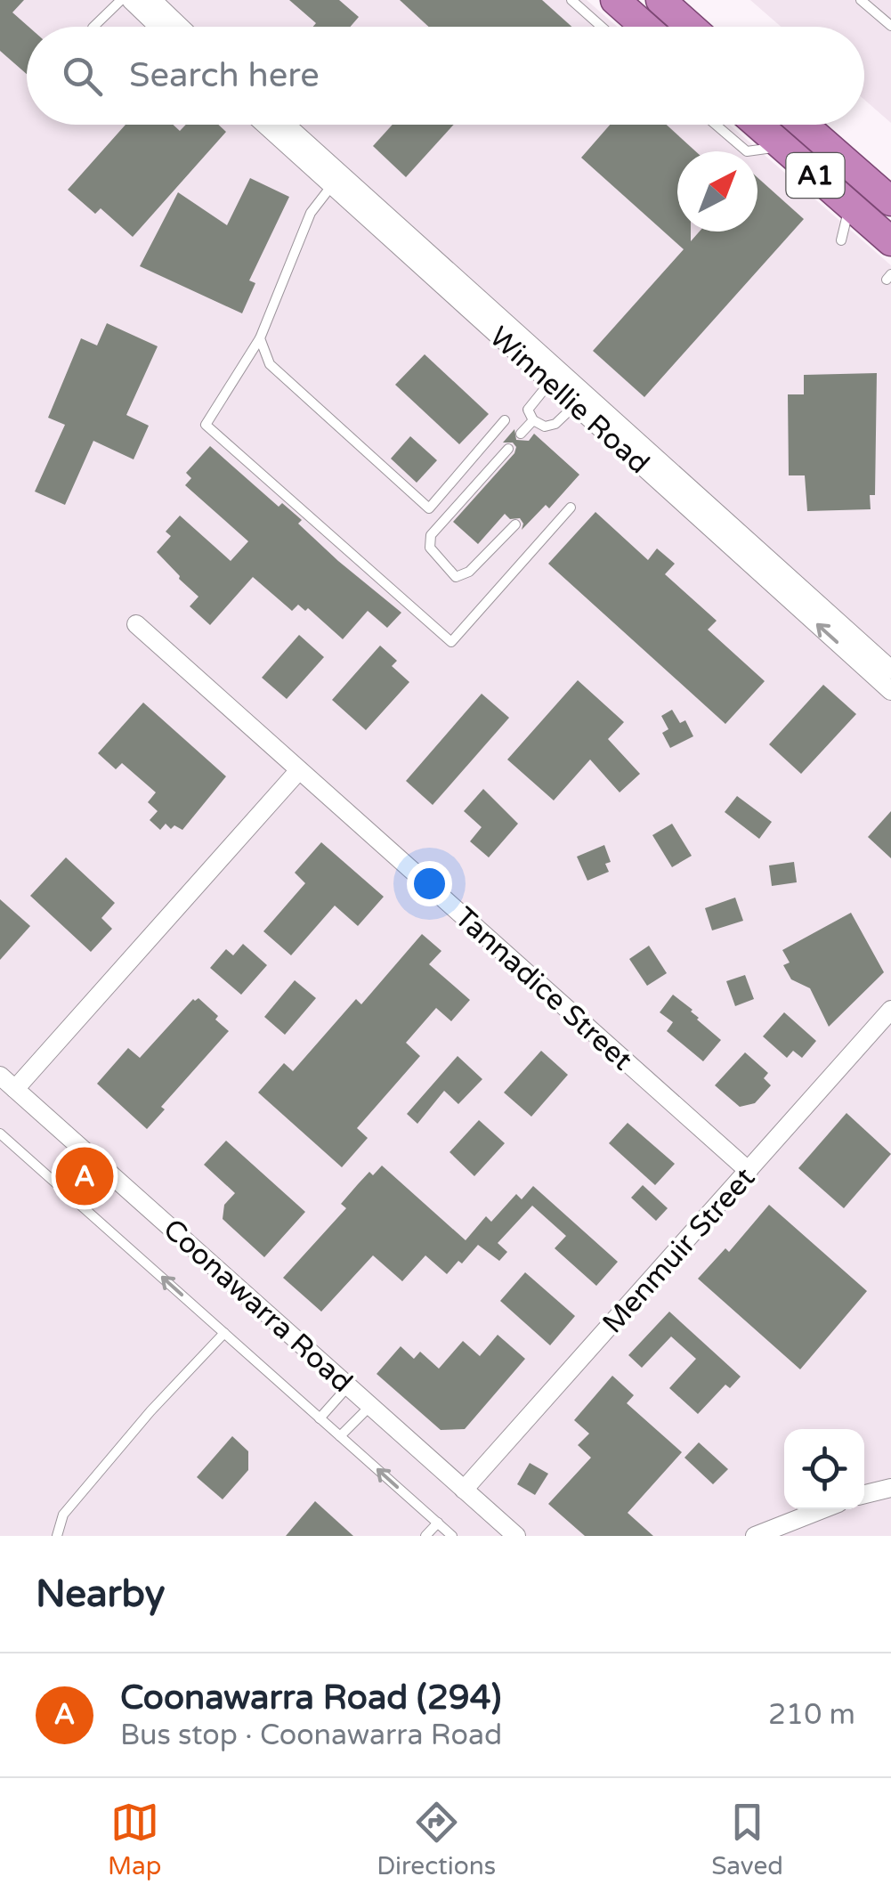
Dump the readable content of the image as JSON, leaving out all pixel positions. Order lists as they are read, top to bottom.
{
  "streets": {
    "highway": ["A1"],
    "street": [
      "Winnellie Road",
      "Tannadice Street",
      "Menmuir Street",
      "Coonawarra Road"
    ]
  },
  "crossings": [
    ["Tannadice Street", "Menmuir Street"],
    ["Menmuir Street", "Coonawarra Road"]
  ],
  "north": "top right",
  "page": {
    "search": "Search here",
    "pins": "A",
    "heading": "Nearby",
    "list": [
      {
        "mark": "A",
        "name": "Coonawarra Road (294)",
        "note": "Bus stop · Coonawarra Road",
        "value": "210 m"
      }
    ],
    "nav": ["Map", "Directions", "Saved"]
  }
}
